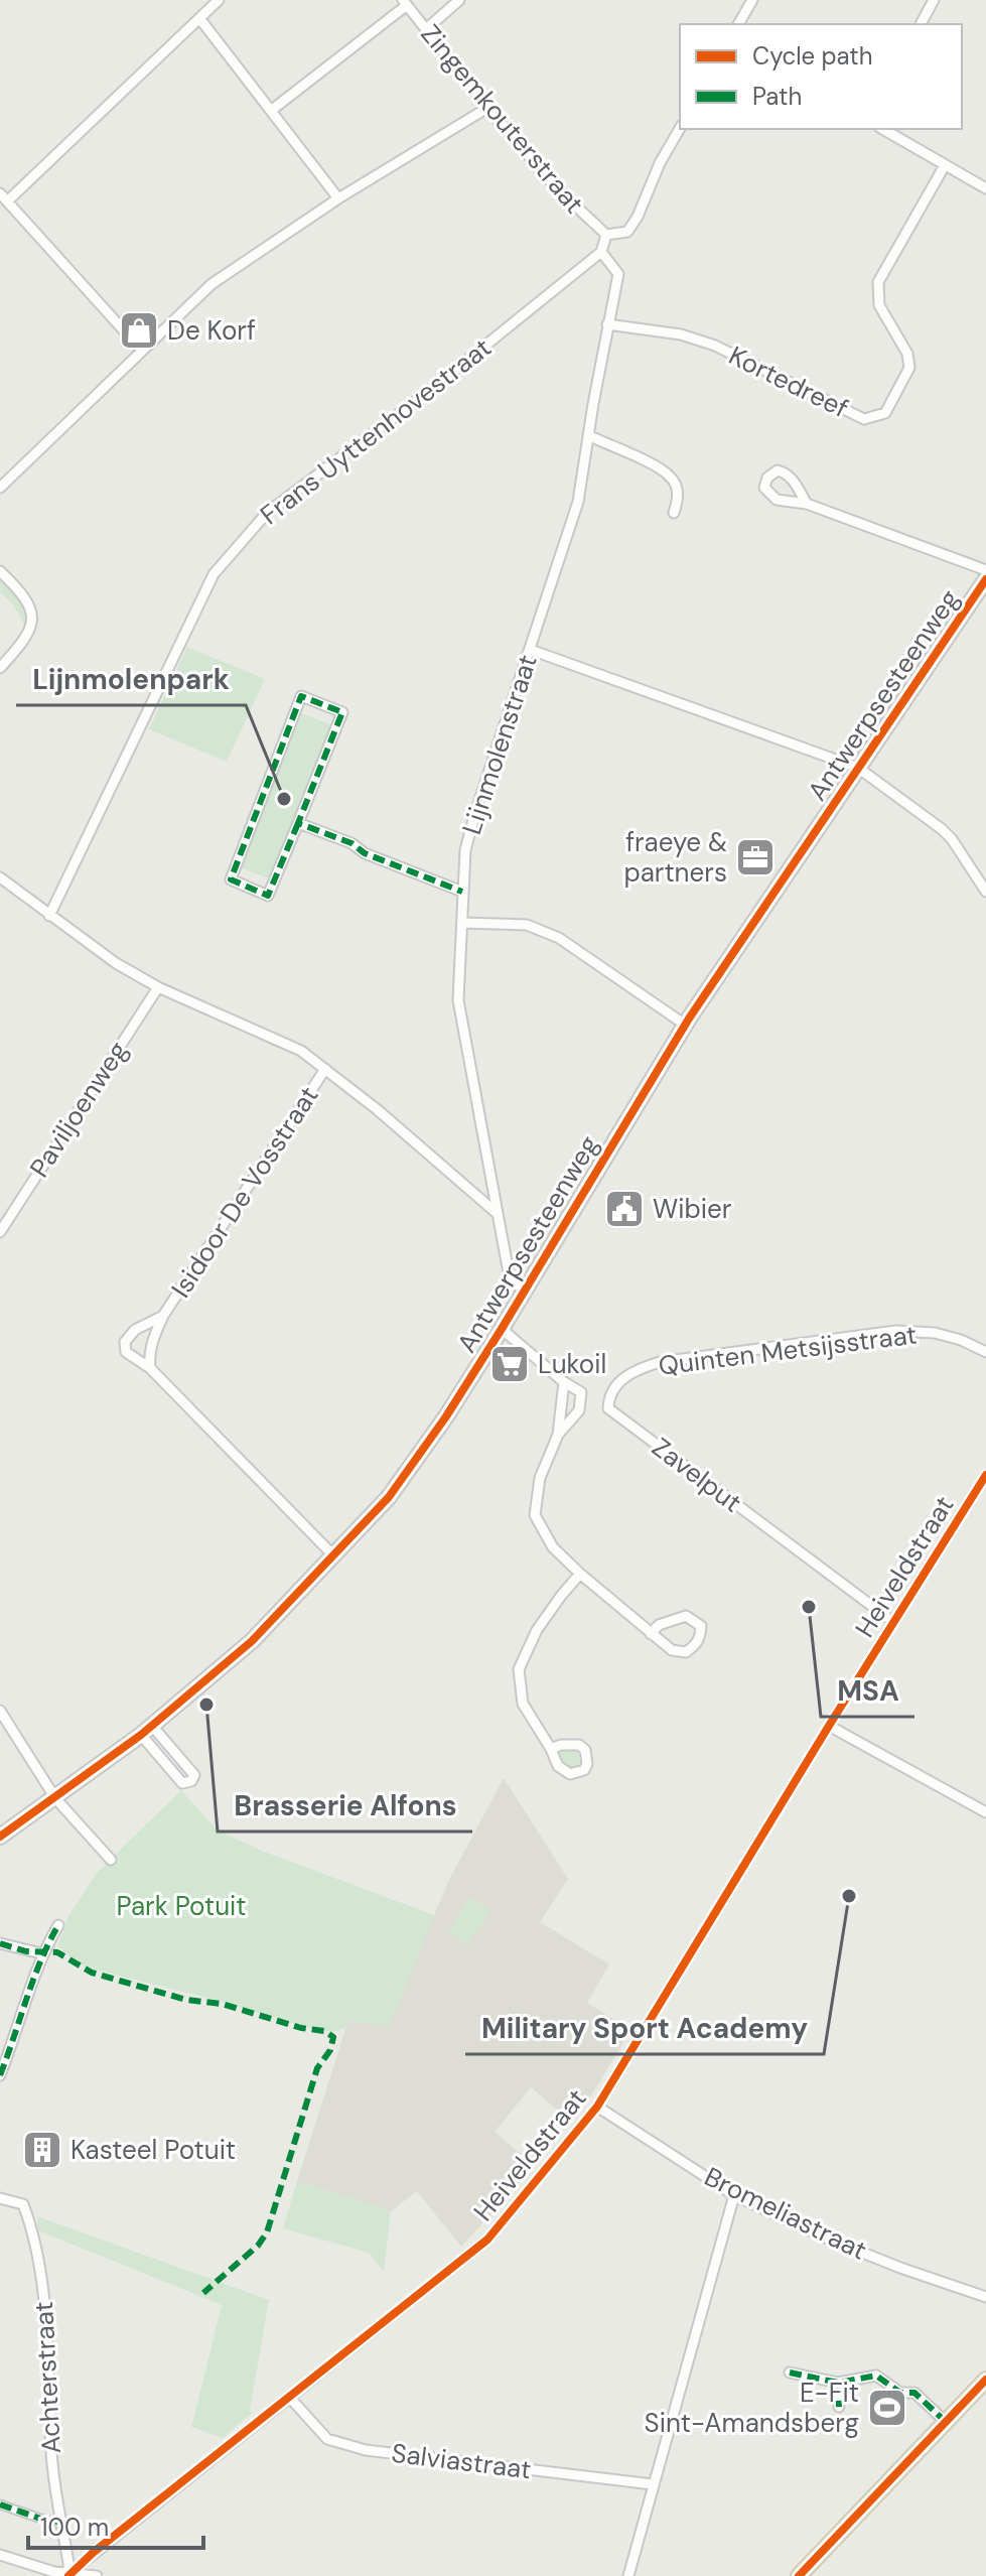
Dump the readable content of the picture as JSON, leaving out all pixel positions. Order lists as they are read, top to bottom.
{
  "streets": {
    "main road": ["Antwerpsesteenweg"],
    "street": [
      "Zingemkouterstraat",
      "Kortedreef",
      "Frans Uyttenhovestraat",
      "Lijnmolenstraat",
      "Paviljoenweg",
      "Isidoor De Vosstraat",
      "Quinten Metsijsstraat",
      "Zavelput",
      "Heiveldstraat",
      "Bromeliastraat",
      "Achterstraat",
      "Salviastraat"
    ]
  },
  "crossings": [
    ["Kortedreef", "Lijnmolenstraat"],
    ["Frans Uyttenhovestraat", "Lijnmolenstraat"],
    ["Antwerpsesteenweg", "Lijnmolenstraat"],
    ["Antwerpsesteenweg", "Isidoor De Vosstraat"],
    ["Quinten Metsijsstraat", "Zavelput"],
    ["Zavelput", "Heiveldstraat"],
    ["Heiveldstraat", "Bromeliastraat"],
    ["Heiveldstraat", "Achterstraat"],
    ["Heiveldstraat", "Salviastraat"]
  ],
  "parks": ["Park Potuit"],
  "places": {
    "shop": ["De Korf"],
    "other": [
      "Lijnmolenpark",
      "MSA",
      "Brasserie Alfons",
      "Military Sport Academy"
    ],
    "office": ["fraeye & partners"],
    "public building": ["Wibier"],
    "supermarket": ["Lukoil"],
    "building": ["Kasteel Potuit"],
    "sports": ["E-Fit Sint-Amandsberg"]
  },
  "legend": ["Cycle path", "Path"],
  "scale_bar": "100 m"
}
